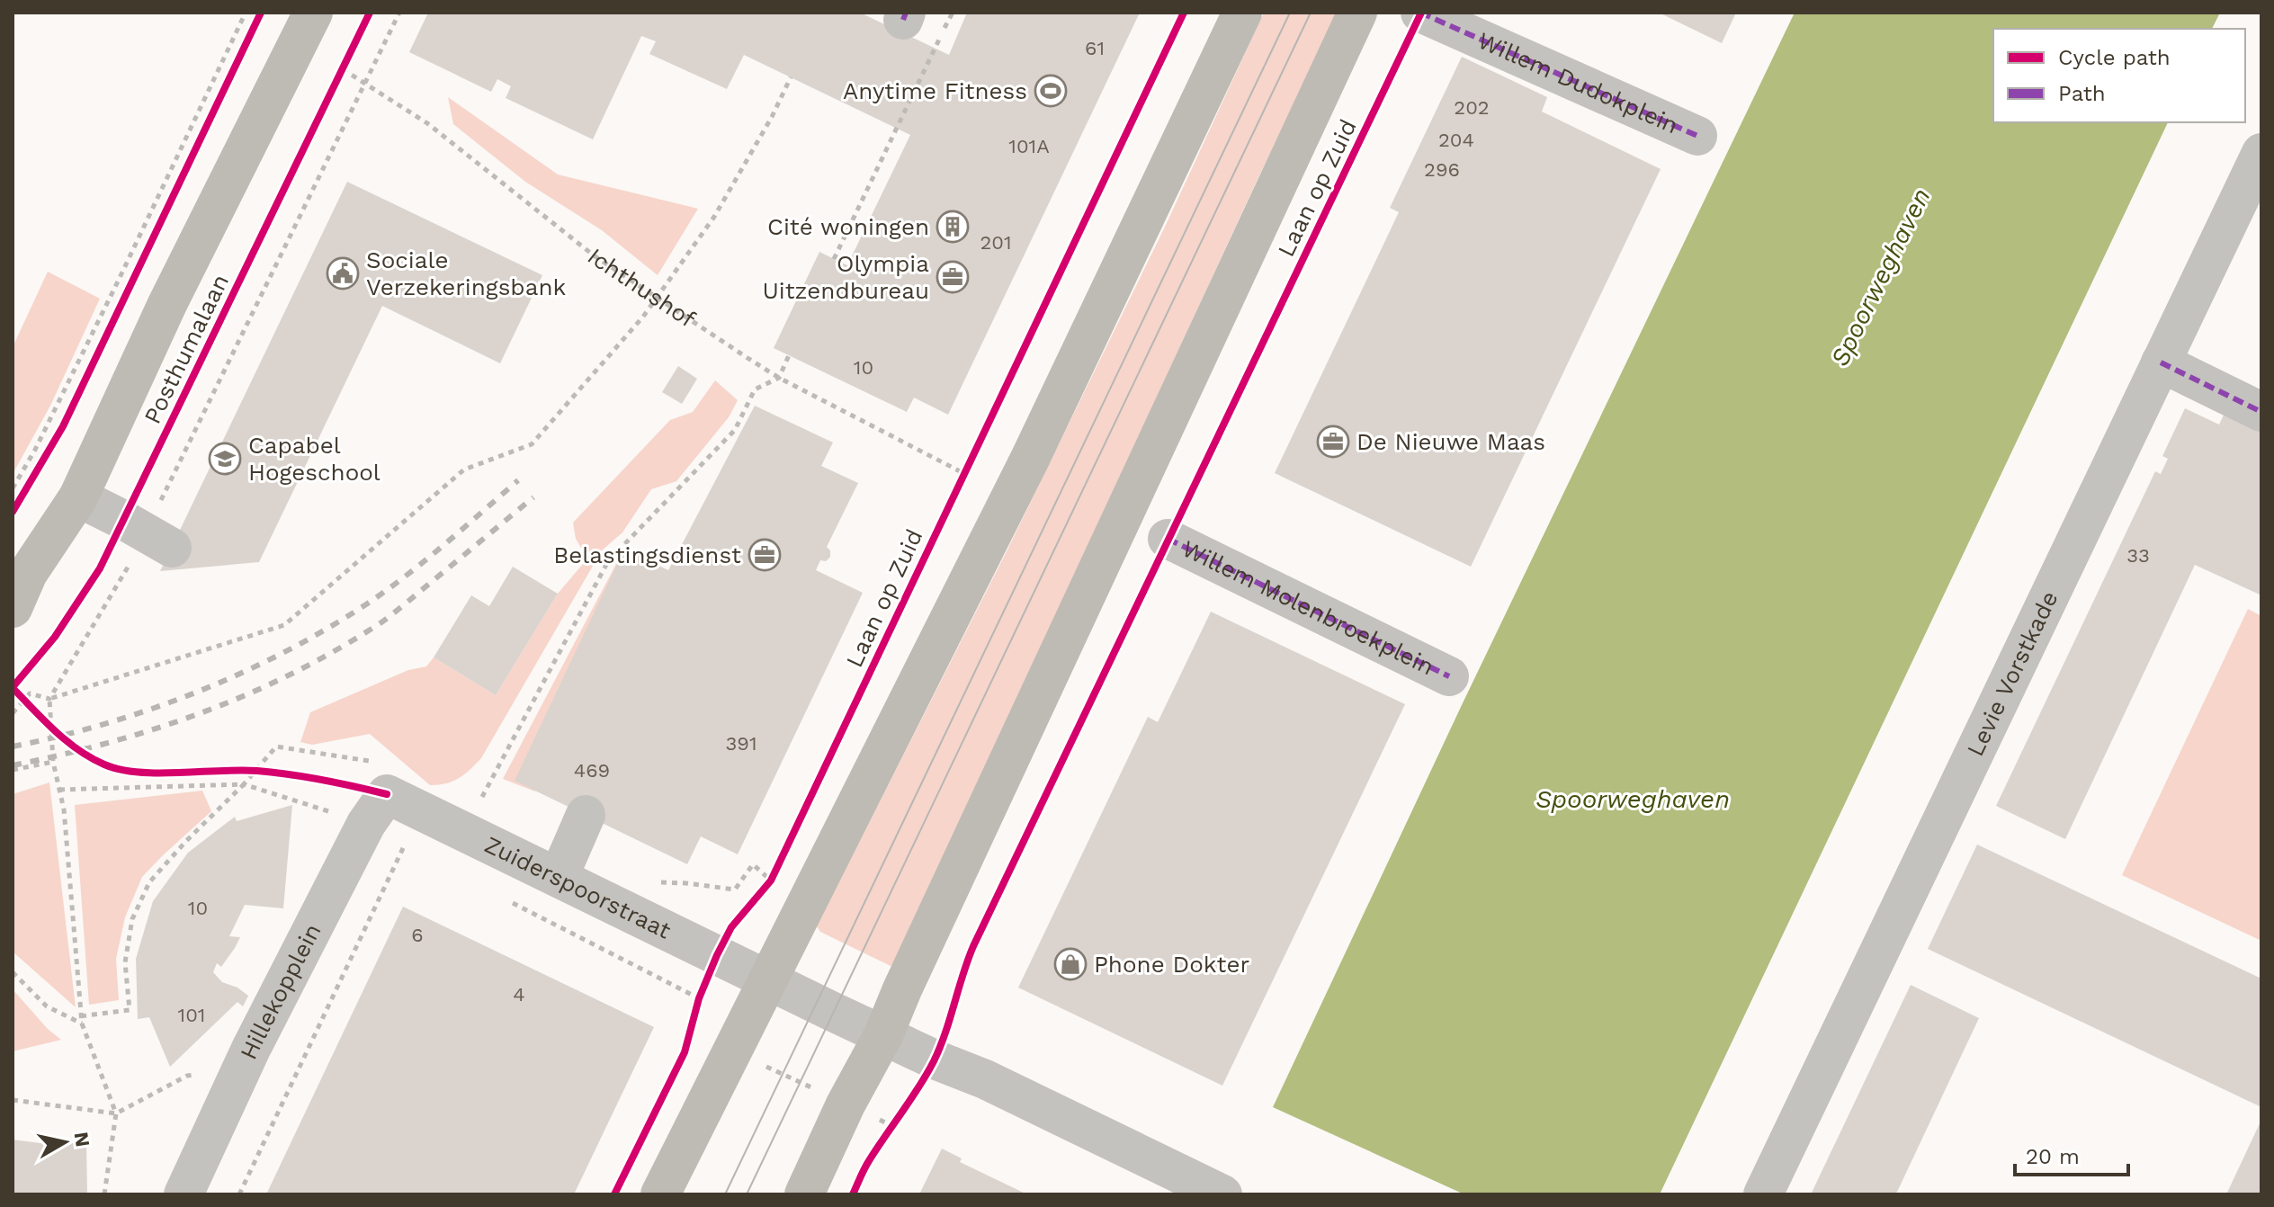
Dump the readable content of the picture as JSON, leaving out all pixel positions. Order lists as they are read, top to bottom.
{
  "streets": {
    "main road": ["Laan op Zuid", "Posthumalaan"],
    "street": [
      "Willem Dudokplein",
      "Willem Molenbroekplein",
      "Levie Vorstkade",
      "Zuiderspoorstraat",
      "Hillekopplein"
    ],
    "path": ["Ichthushof"]
  },
  "crossings": [
    ["Laan op Zuid", "Zuiderspoorstraat"],
    ["Ichthushof", "Posthumalaan"],
    ["Zuiderspoorstraat", "Hillekopplein"]
  ],
  "water": ["Spoorweghaven"],
  "places": {
    "sports": ["Anytime Fitness"],
    "building": ["Cité woningen"],
    "public building": ["Sociale Verzekeringsbank"],
    "office": ["Olympia Uitzendbureau", "De Nieuwe Maas", "Belastingsdienst"],
    "school or university": ["Capabel Hogeschool"],
    "shop": ["Phone Dokter"]
  },
  "house_numbers": [
    "61",
    "202",
    "204",
    "101A",
    "296",
    "201",
    "10",
    "33",
    "391",
    "469",
    "10",
    "6",
    "4",
    "101"
  ],
  "legend": ["Cycle path", "Path"],
  "scale_bar": "20 m",
  "north": "right"
}
